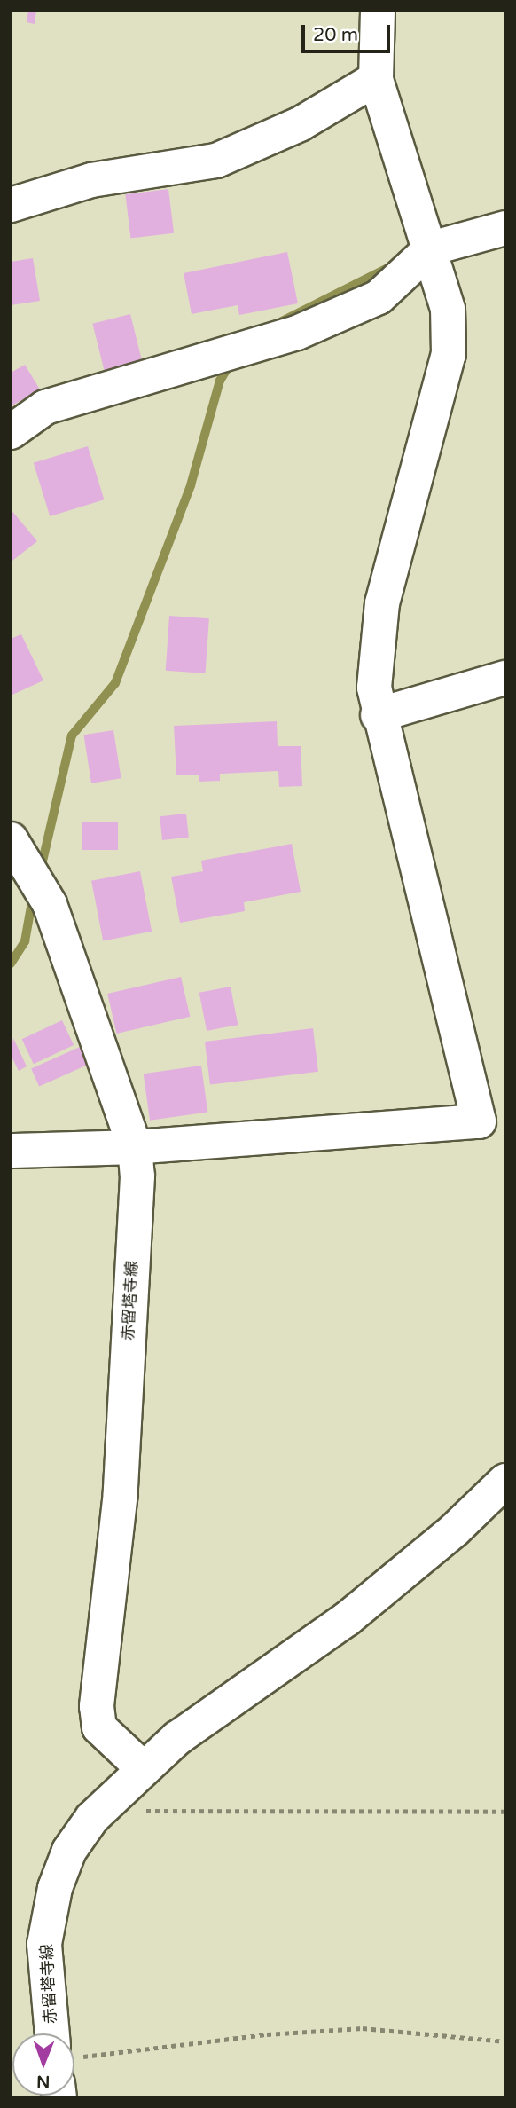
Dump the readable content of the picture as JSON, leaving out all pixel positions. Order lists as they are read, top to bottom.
{
  "streets": {
    "street": ["赤留塔寺線"]
  },
  "scale_bar": "20 m",
  "north": "bottom"
}
